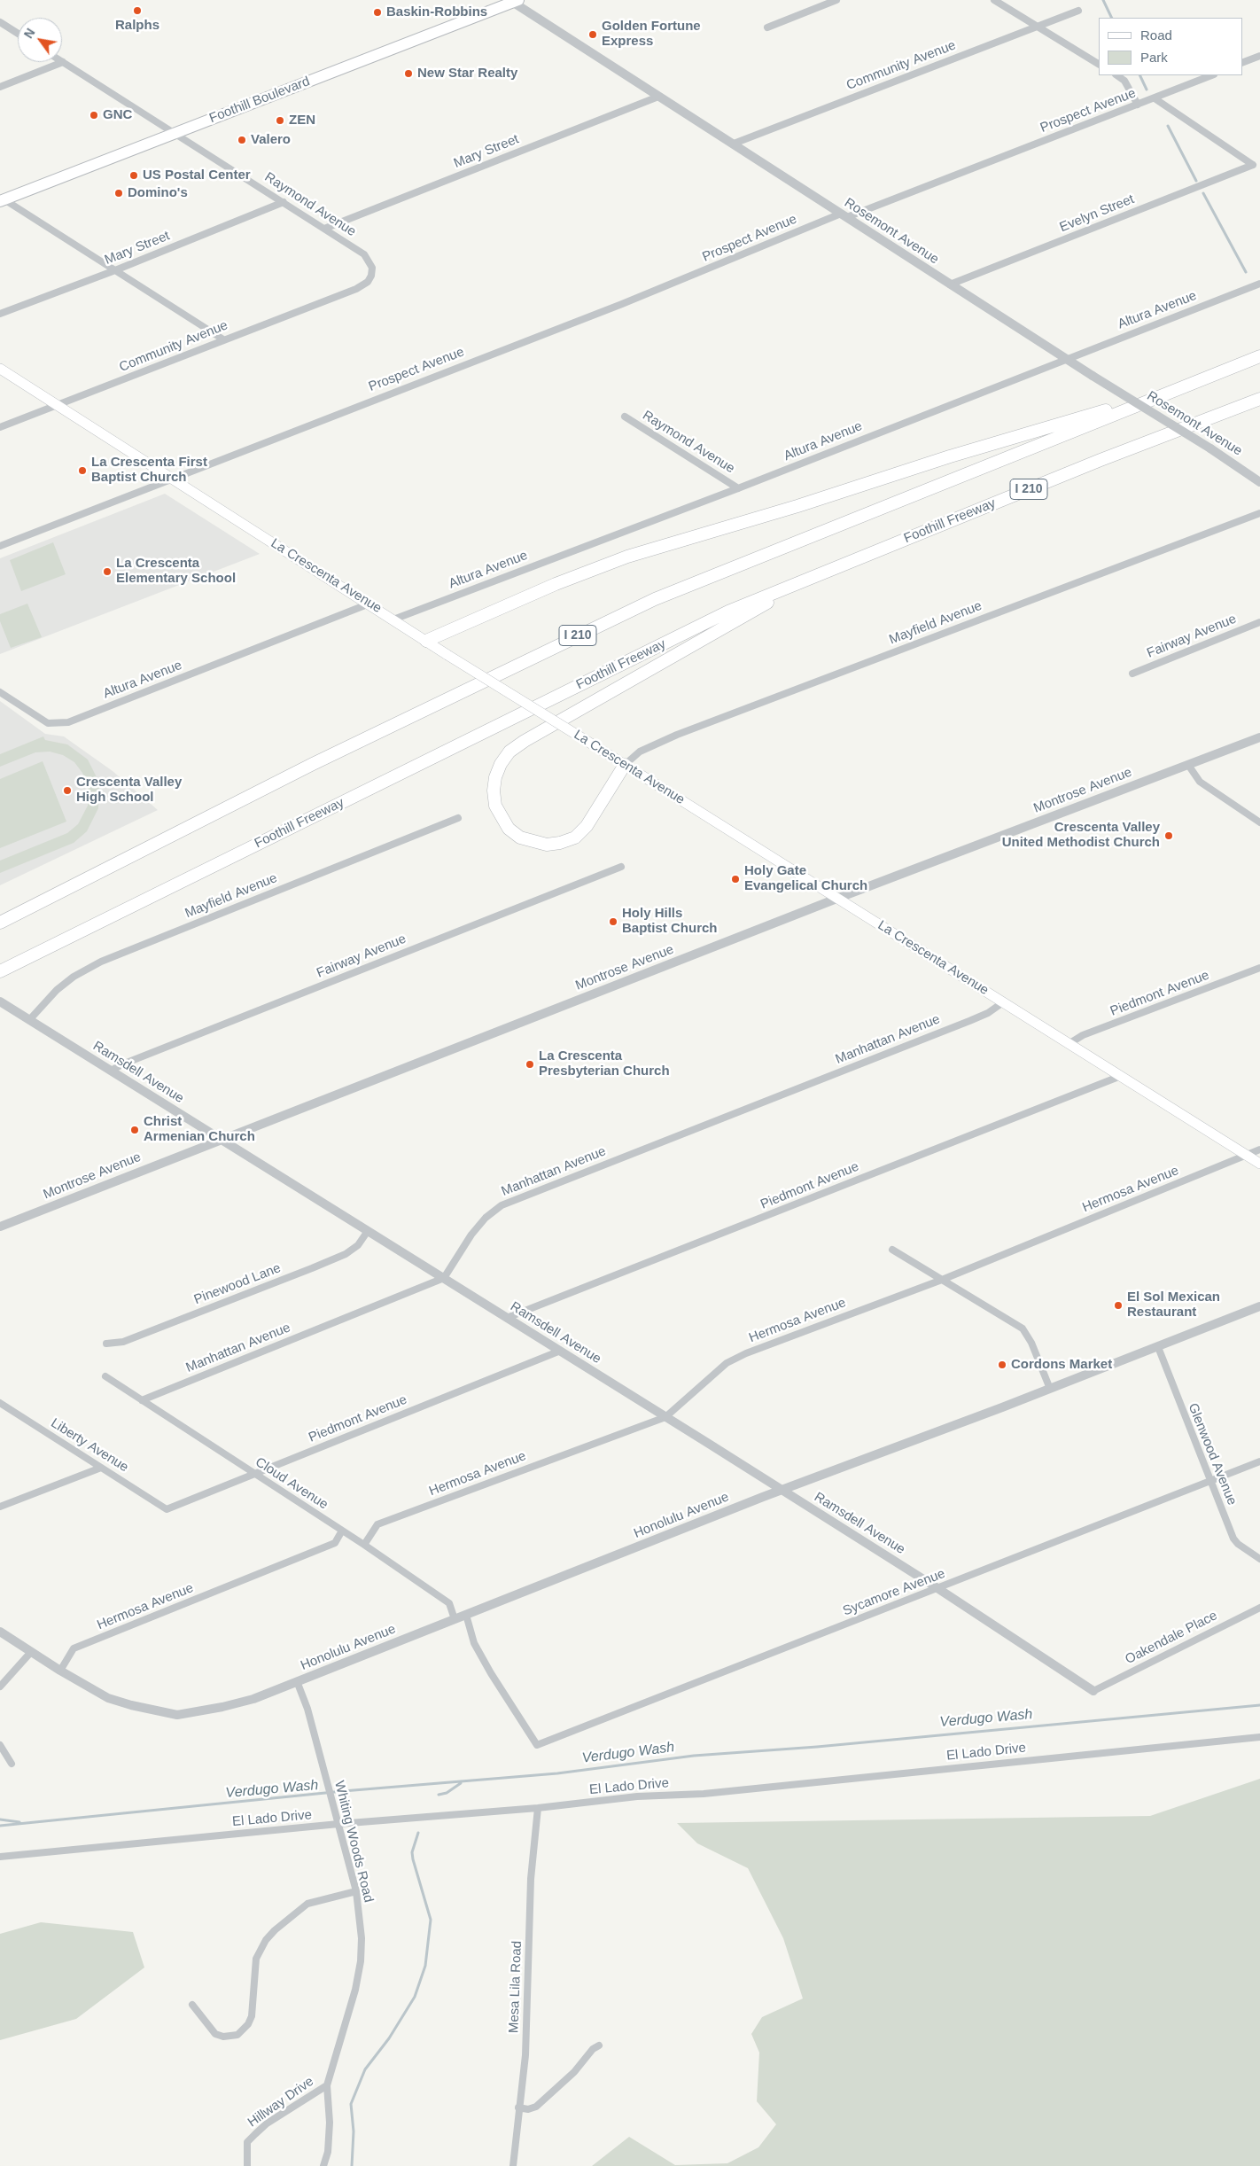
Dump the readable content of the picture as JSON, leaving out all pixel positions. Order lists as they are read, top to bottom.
{
  "streets": {
    "highway": ["I 210", "Foothill Freeway"],
    "main road": ["Foothill Boulevard", "La Crescenta Avenue"],
    "street": [
      "Community Avenue",
      "Prospect Avenue",
      "Mary Street",
      "Raymond Avenue",
      "Evelyn Street",
      "Rosemont Avenue",
      "Altura Avenue",
      "Mayfield Avenue",
      "Fairway Avenue",
      "Montrose Avenue",
      "Piedmont Avenue",
      "Manhattan Avenue",
      "Ramsdell Avenue",
      "Hermosa Avenue",
      "Pinewood Lane",
      "Liberty Avenue",
      "Glenwood Avenue",
      "Cloud Avenue",
      "Honolulu Avenue",
      "Sycamore Avenue",
      "Oakendale Place",
      "El Lado Drive",
      "Whiting Woods Road",
      "Mesa Lila Road",
      "Hillway Drive"
    ]
  },
  "crossings": [
    ["Community Avenue", "Raymond Avenue"],
    ["Community Avenue", "Rosemont Avenue"],
    ["Community Avenue", "La Crescenta Avenue"],
    ["Foothill Boulevard", "Raymond Avenue"],
    ["Foothill Boulevard", "Rosemont Avenue"],
    ["Prospect Avenue", "Evelyn Street"],
    ["Prospect Avenue", "Rosemont Avenue"],
    ["Prospect Avenue", "La Crescenta Avenue"],
    ["Mary Street", "Raymond Avenue"],
    ["Mary Street", "Rosemont Avenue"],
    ["Raymond Avenue", "Altura Avenue"],
    ["Evelyn Street", "Rosemont Avenue"],
    ["Rosemont Avenue", "Altura Avenue"],
    ["Altura Avenue", "La Crescenta Avenue"],
    ["La Crescenta Avenue", "Mayfield Avenue"],
    ["La Crescenta Avenue", "Montrose Avenue"],
    ["La Crescenta Avenue", "Piedmont Avenue"],
    ["La Crescenta Avenue", "Manhattan Avenue"],
    ["La Crescenta Avenue", "Hermosa Avenue"],
    ["Mayfield Avenue", "Ramsdell Avenue"],
    ["Fairway Avenue", "Ramsdell Avenue"],
    ["Montrose Avenue", "Ramsdell Avenue"],
    ["Piedmont Avenue", "Ramsdell Avenue"],
    ["Piedmont Avenue", "Liberty Avenue"],
    ["Piedmont Avenue", "Cloud Avenue"],
    ["Manhattan Avenue", "Ramsdell Avenue"],
    ["Manhattan Avenue", "Cloud Avenue"],
    ["Ramsdell Avenue", "Hermosa Avenue"],
    ["Ramsdell Avenue", "Pinewood Lane"],
    ["Ramsdell Avenue", "Honolulu Avenue"],
    ["Ramsdell Avenue", "Sycamore Avenue"],
    ["Ramsdell Avenue", "Oakendale Place"],
    ["Hermosa Avenue", "Cloud Avenue"],
    ["Hermosa Avenue", "Honolulu Avenue"],
    ["Glenwood Avenue", "Honolulu Avenue"],
    ["Glenwood Avenue", "Sycamore Avenue"],
    ["Cloud Avenue", "Honolulu Avenue"],
    ["Honolulu Avenue", "Sycamore Avenue"],
    ["Honolulu Avenue", "Whiting Woods Road"],
    ["El Lado Drive", "Whiting Woods Road"],
    ["El Lado Drive", "Mesa Lila Road"],
    ["Whiting Woods Road", "Hillway Drive"]
  ],
  "water": ["Verdugo Wash"],
  "places": [
    "Ralphs",
    "Baskin-Robbins",
    "Golden Fortune Express",
    "New Star Realty",
    "GNC",
    "ZEN",
    "Valero",
    "US Postal Center",
    "Domino's",
    "La Crescenta First Baptist Church",
    "La Crescenta Elementary School",
    "Crescenta Valley High School",
    "Crescenta Valley United Methodist Church",
    "Holy Gate Evangelical Church",
    "Holy Hills Baptist Church",
    "La Crescenta Presbyterian Church",
    "Christ Armenian Church",
    "El Sol Mexican Restaurant",
    "Cordons Market"
  ],
  "legend": ["Road", "Park"],
  "north": "top left"
}
